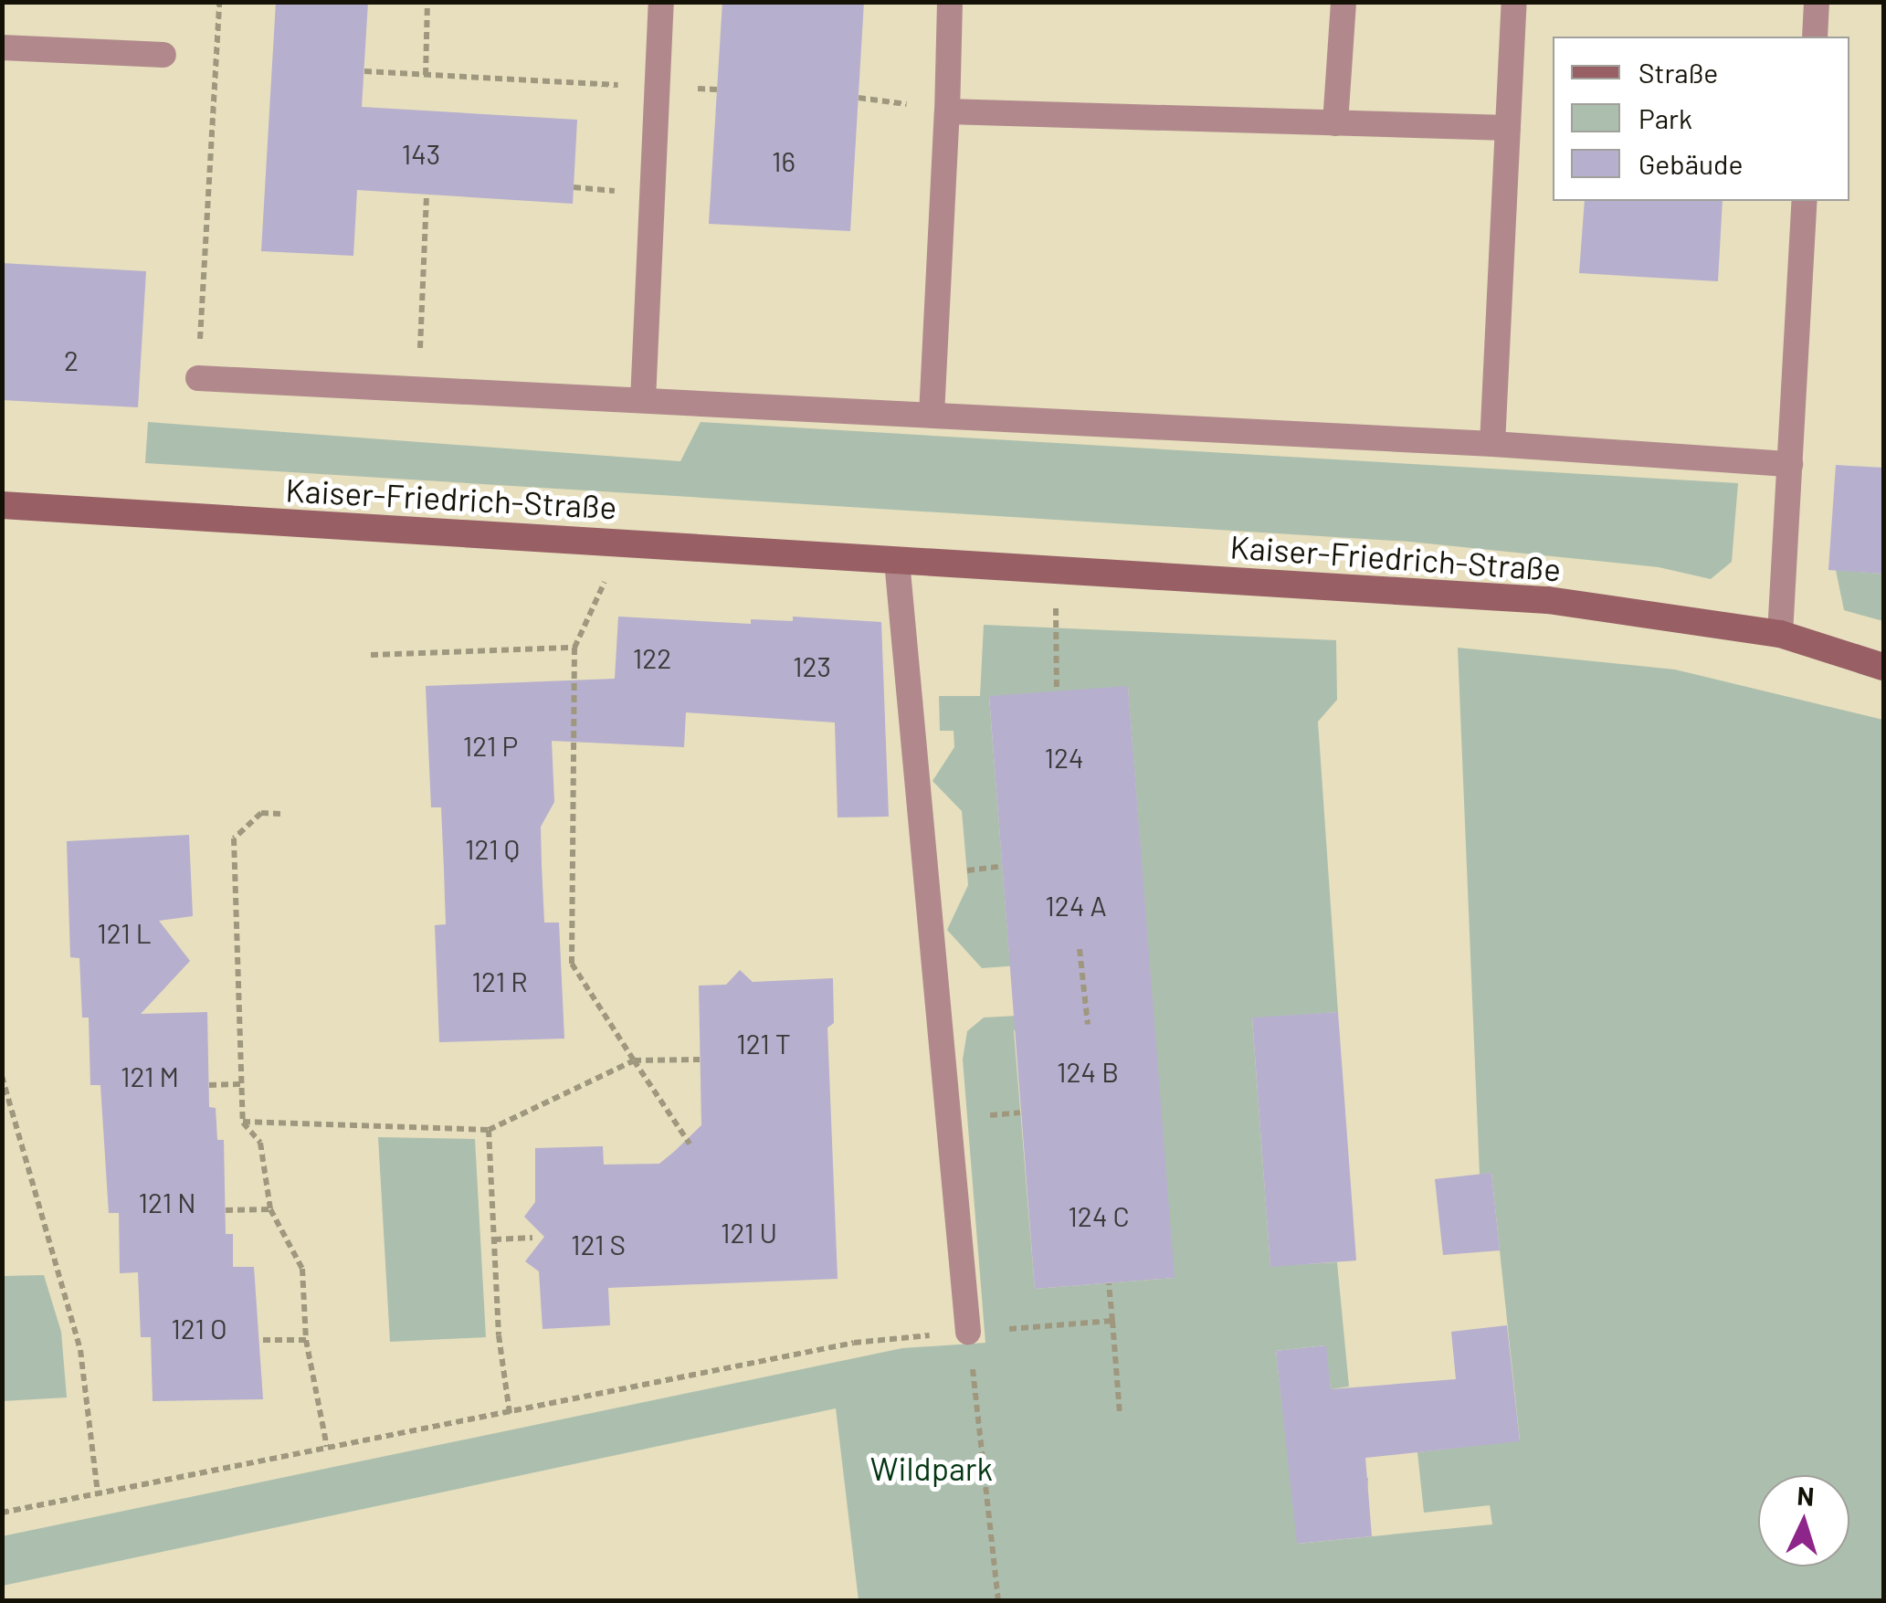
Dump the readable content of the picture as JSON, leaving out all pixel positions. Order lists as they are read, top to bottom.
{
  "streets": {
    "street": ["Kaiser-Friedrich-Straße"]
  },
  "parks": ["Wildpark"],
  "house_numbers": [
    "143",
    "16",
    "2",
    "122",
    "123",
    "121 P",
    "124",
    "121 Q",
    "124 A",
    "121 L",
    "121 R",
    "121 T",
    "124 B",
    "121 M",
    "121 N",
    "124 C",
    "121 U",
    "121 S",
    "121 O"
  ],
  "legend": ["Straße", "Park", "Gebäude"],
  "north": "top"
}
